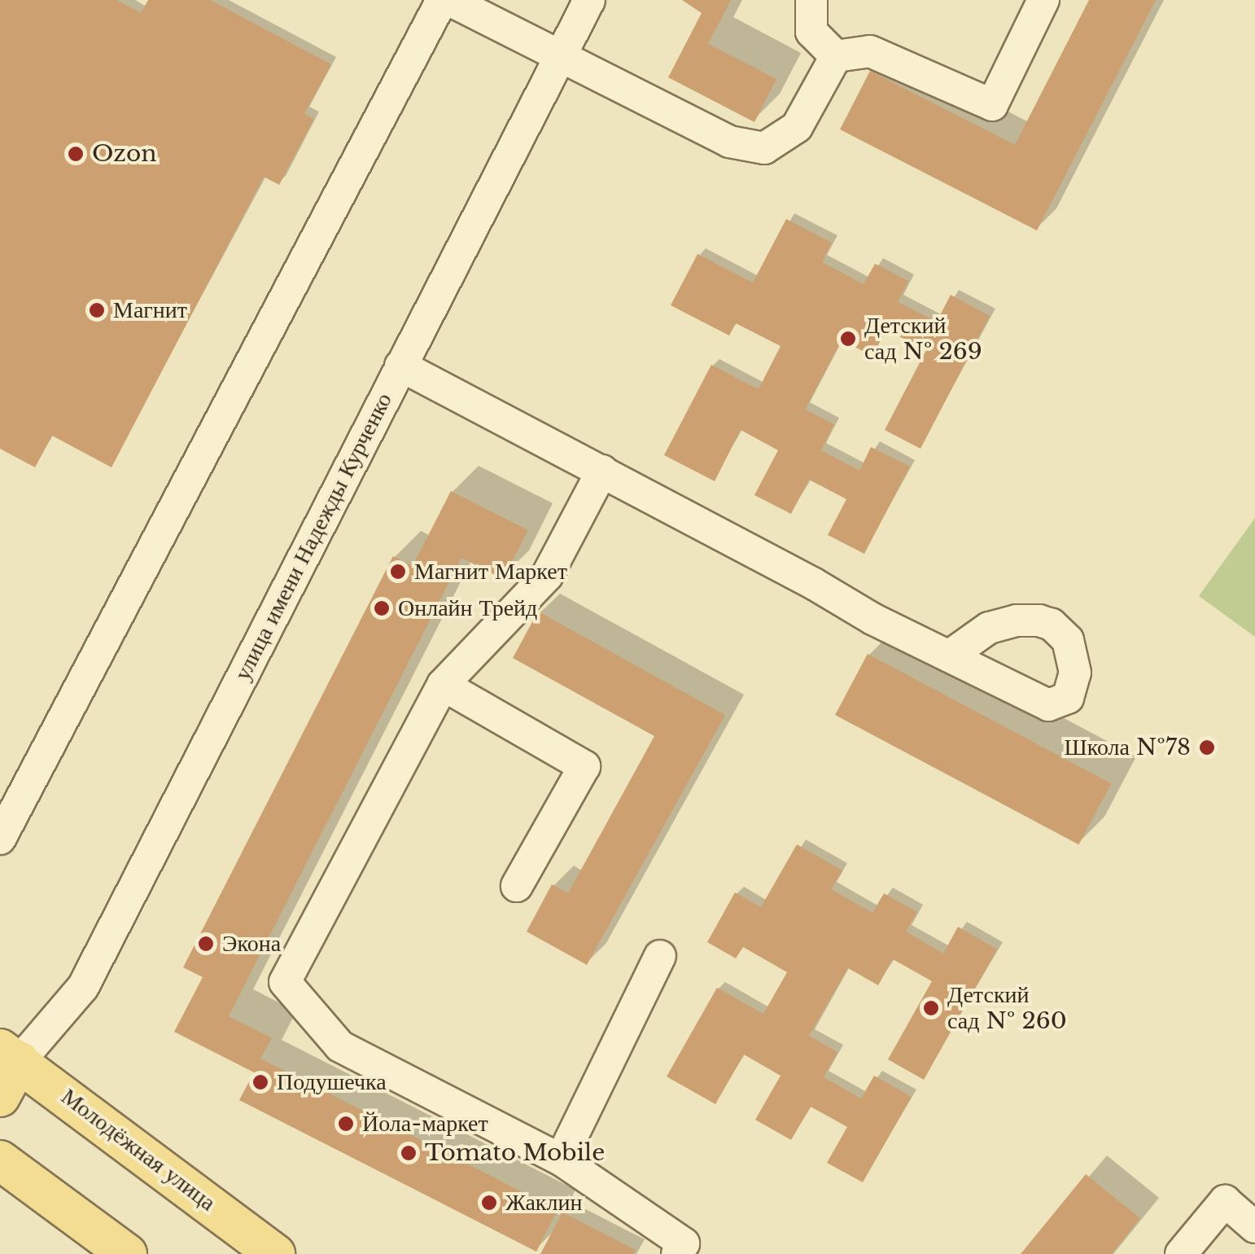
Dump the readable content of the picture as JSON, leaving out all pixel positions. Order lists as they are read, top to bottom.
{
  "streets": {
    "main road": ["Молодёжная улица"],
    "street": ["улица имени Надежды Курченко"]
  },
  "crossings": [
    ["улица имени Надежды Курченко", "Молодёжная улица"]
  ],
  "places": [
    "Ozon",
    "Магнит",
    "Детский сад № 269",
    "Магнит Маркет",
    "Онлайн Трейд",
    "Школа №78",
    "Экона",
    "Детский сад № 260",
    "Подушечка",
    "Йола-маркет",
    "Tomato Mobile",
    "Жаклин"
  ]
}
